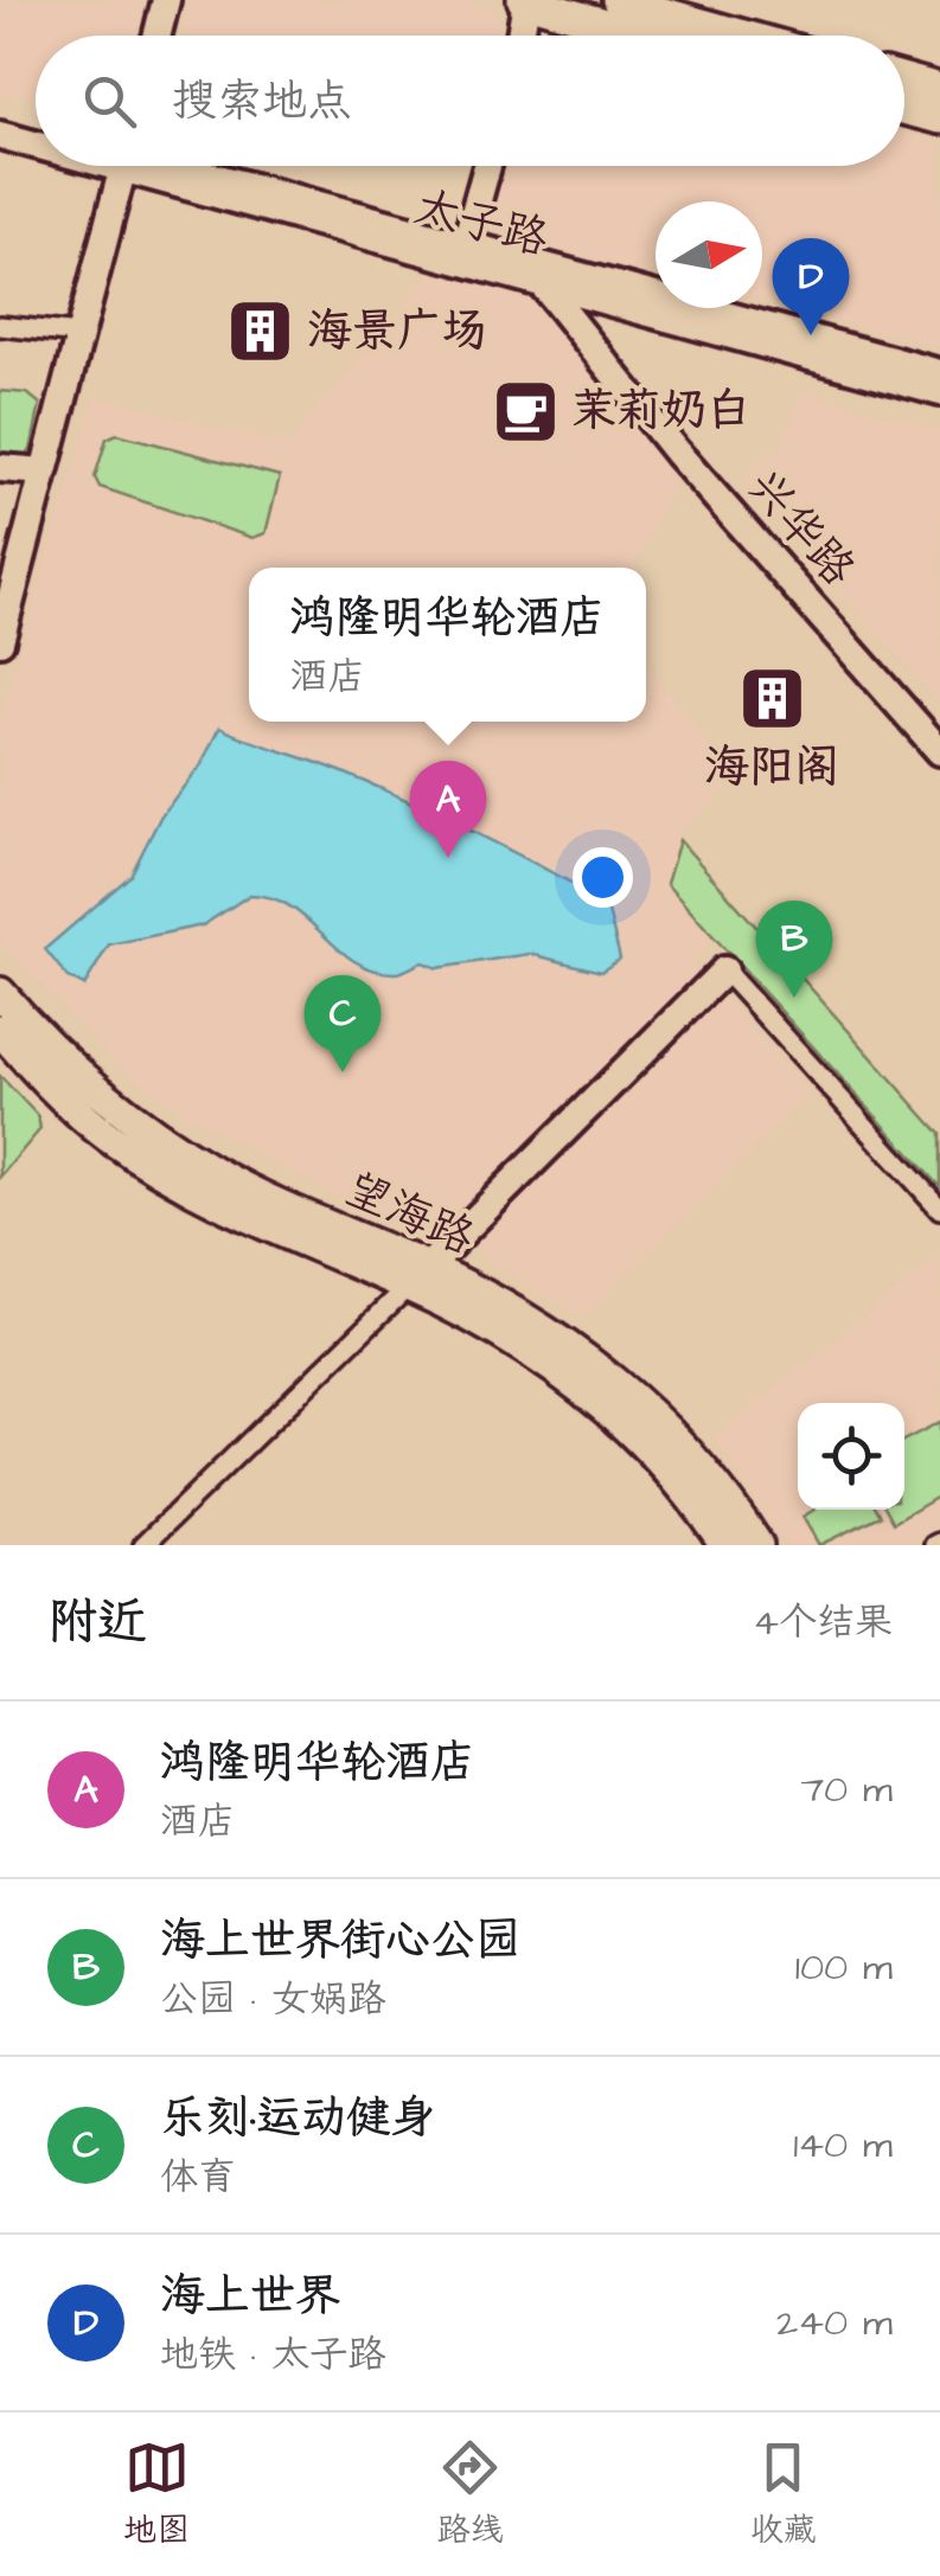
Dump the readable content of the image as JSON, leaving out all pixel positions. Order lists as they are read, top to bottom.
{
  "streets": {
    "main road": ["太子路", "兴华路", "望海路"]
  },
  "crossings": [
    ["太子路", "兴华路"]
  ],
  "places": {
    "building": ["海景广场", "海阳阁"],
    "cafe": ["茉莉奶白"]
  },
  "north": "right",
  "page": {
    "search": "搜索地点",
    "pins": [
      "D",
      "A",
      "B",
      "C"
    ],
    "popup": ["鸿隆明华轮酒店", "酒店"],
    "heading": ["附近", "4个结果"],
    "list": [
      {
        "mark": "A",
        "name": "鸿隆明华轮酒店",
        "note": "酒店",
        "value": "70 m"
      },
      {
        "mark": "B",
        "name": "海上世界街心公园",
        "note": "公园 · 女娲路",
        "value": "100 m"
      },
      {
        "mark": "C",
        "name": "乐刻·运动健身",
        "note": "体育",
        "value": "140 m"
      },
      {
        "mark": "D",
        "name": "海上世界",
        "note": "地铁 · 太子路",
        "value": "240 m"
      }
    ],
    "nav": ["地图", "路线", "收藏"]
  }
}
